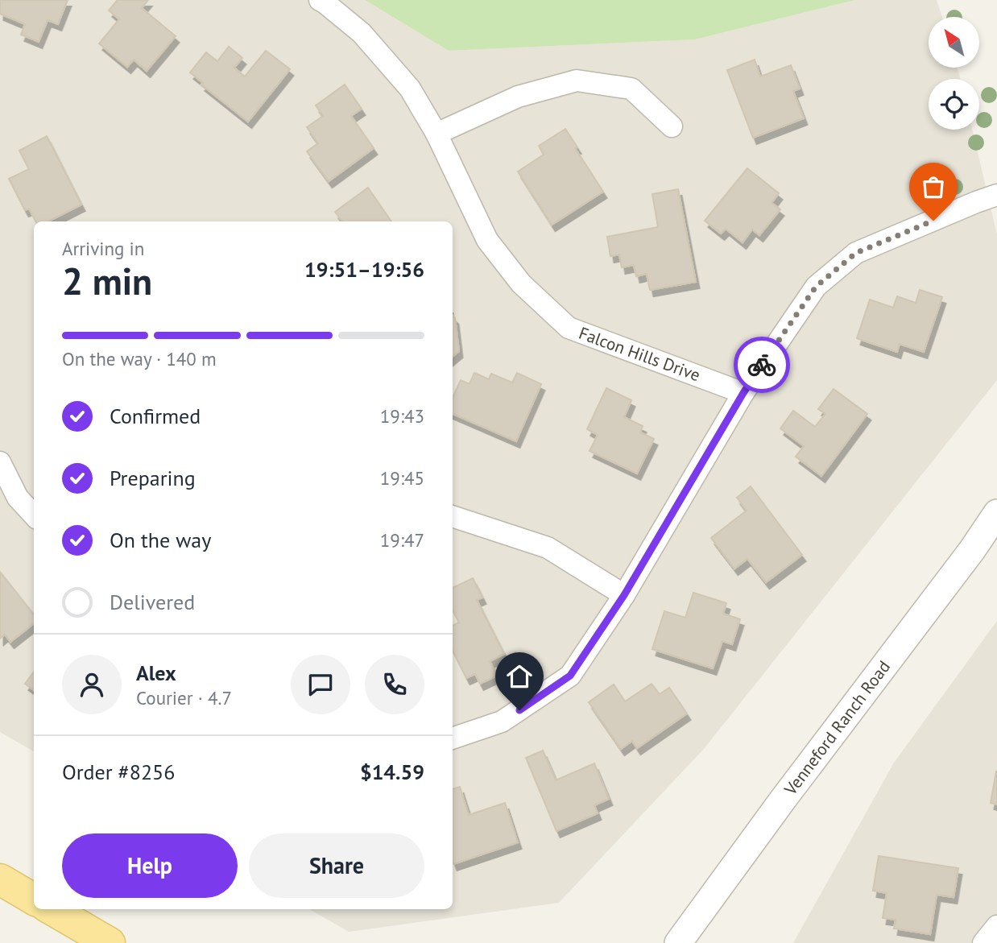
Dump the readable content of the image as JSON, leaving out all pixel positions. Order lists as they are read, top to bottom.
{
  "streets": {
    "street": ["Falcon Hills Drive", "Venneford Ranch Road"]
  },
  "north": "top left",
  "page": {
    "heading": ["2 min", "Arriving in", "19:51–19:56"],
    "panel": [
      "Alex",
      "Courier · 4.7",
      "Order #8256",
      "$14.59"
    ],
    "bar": "On the way · 140 m",
    "list": [
      ["Confirmed", "19:43"],
      ["Preparing", "19:45"],
      ["On the way", "19:47"],
      "Delivered"
    ],
    "buttons": ["Help", "Share"]
  }
}
